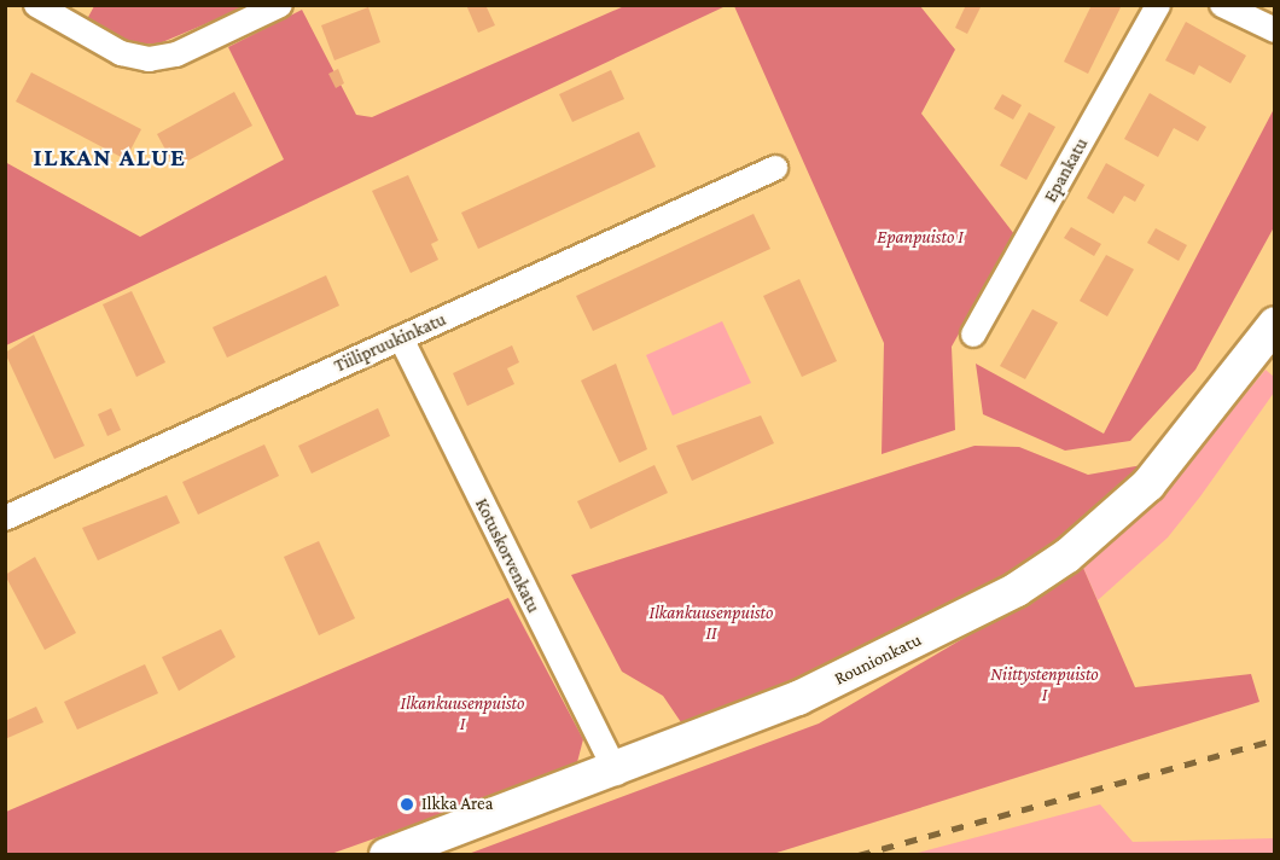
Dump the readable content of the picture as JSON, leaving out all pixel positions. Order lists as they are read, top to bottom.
{
  "streets": {
    "main road": ["Rounionkatu"],
    "street": ["Epankatu", "Tiilipruukinkatu", "Kotuskorvenkatu"]
  },
  "crossings": [
    ["Tiilipruukinkatu", "Kotuskorvenkatu"],
    ["Kotuskorvenkatu", "Rounionkatu"]
  ],
  "districts": ["ILKAN ALUE"],
  "parks": [
    "Epanpuisto I",
    "Ilkankuusenpuisto II",
    "Niittystenpuisto I",
    "Ilkankuusenpuisto I"
  ],
  "places": ["Ilkka Area"]
}
